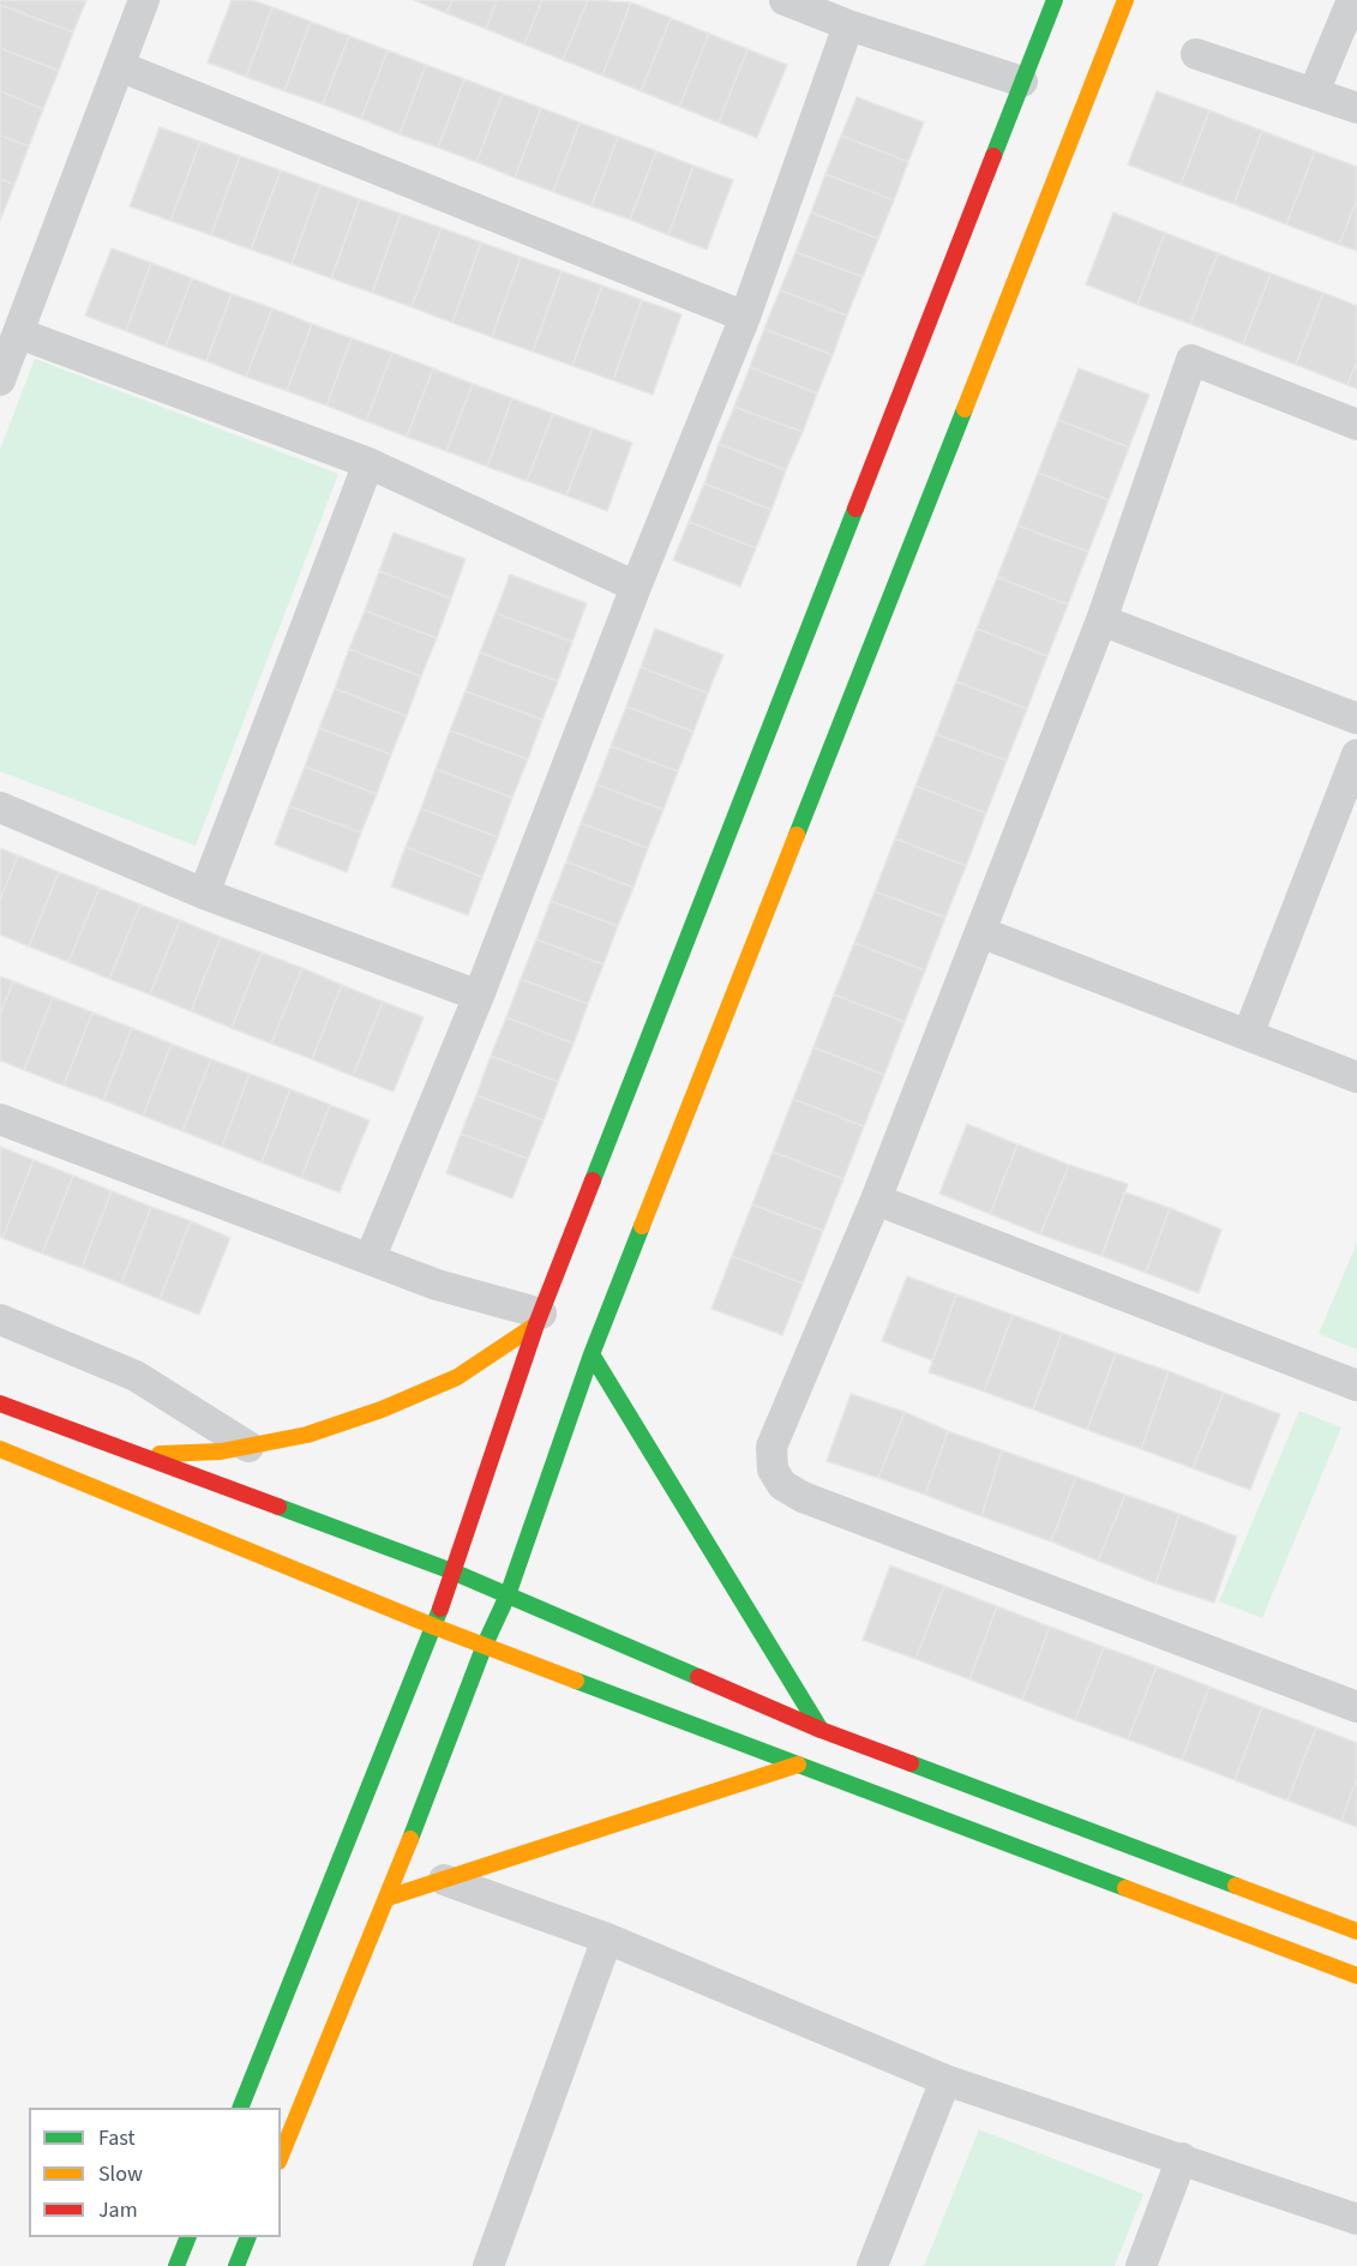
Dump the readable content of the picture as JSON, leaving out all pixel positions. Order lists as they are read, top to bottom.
{
  "legend": ["Fast", "Slow", "Jam"]
}
